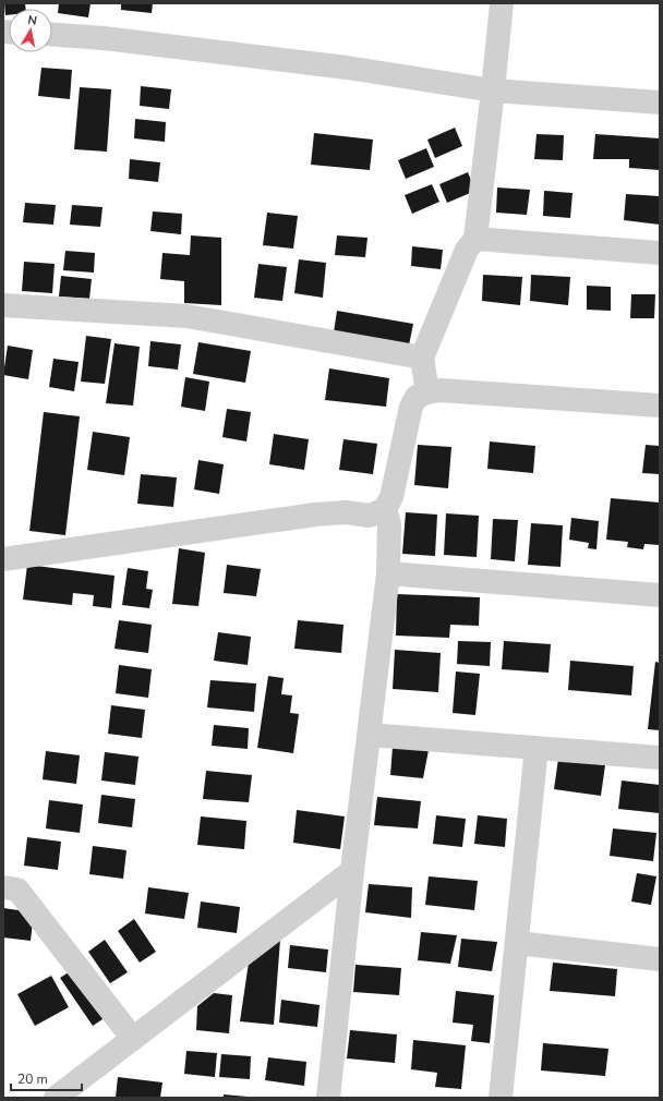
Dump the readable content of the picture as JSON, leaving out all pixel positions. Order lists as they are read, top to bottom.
{
  "scale_bar": "20 m",
  "north": "top"
}
